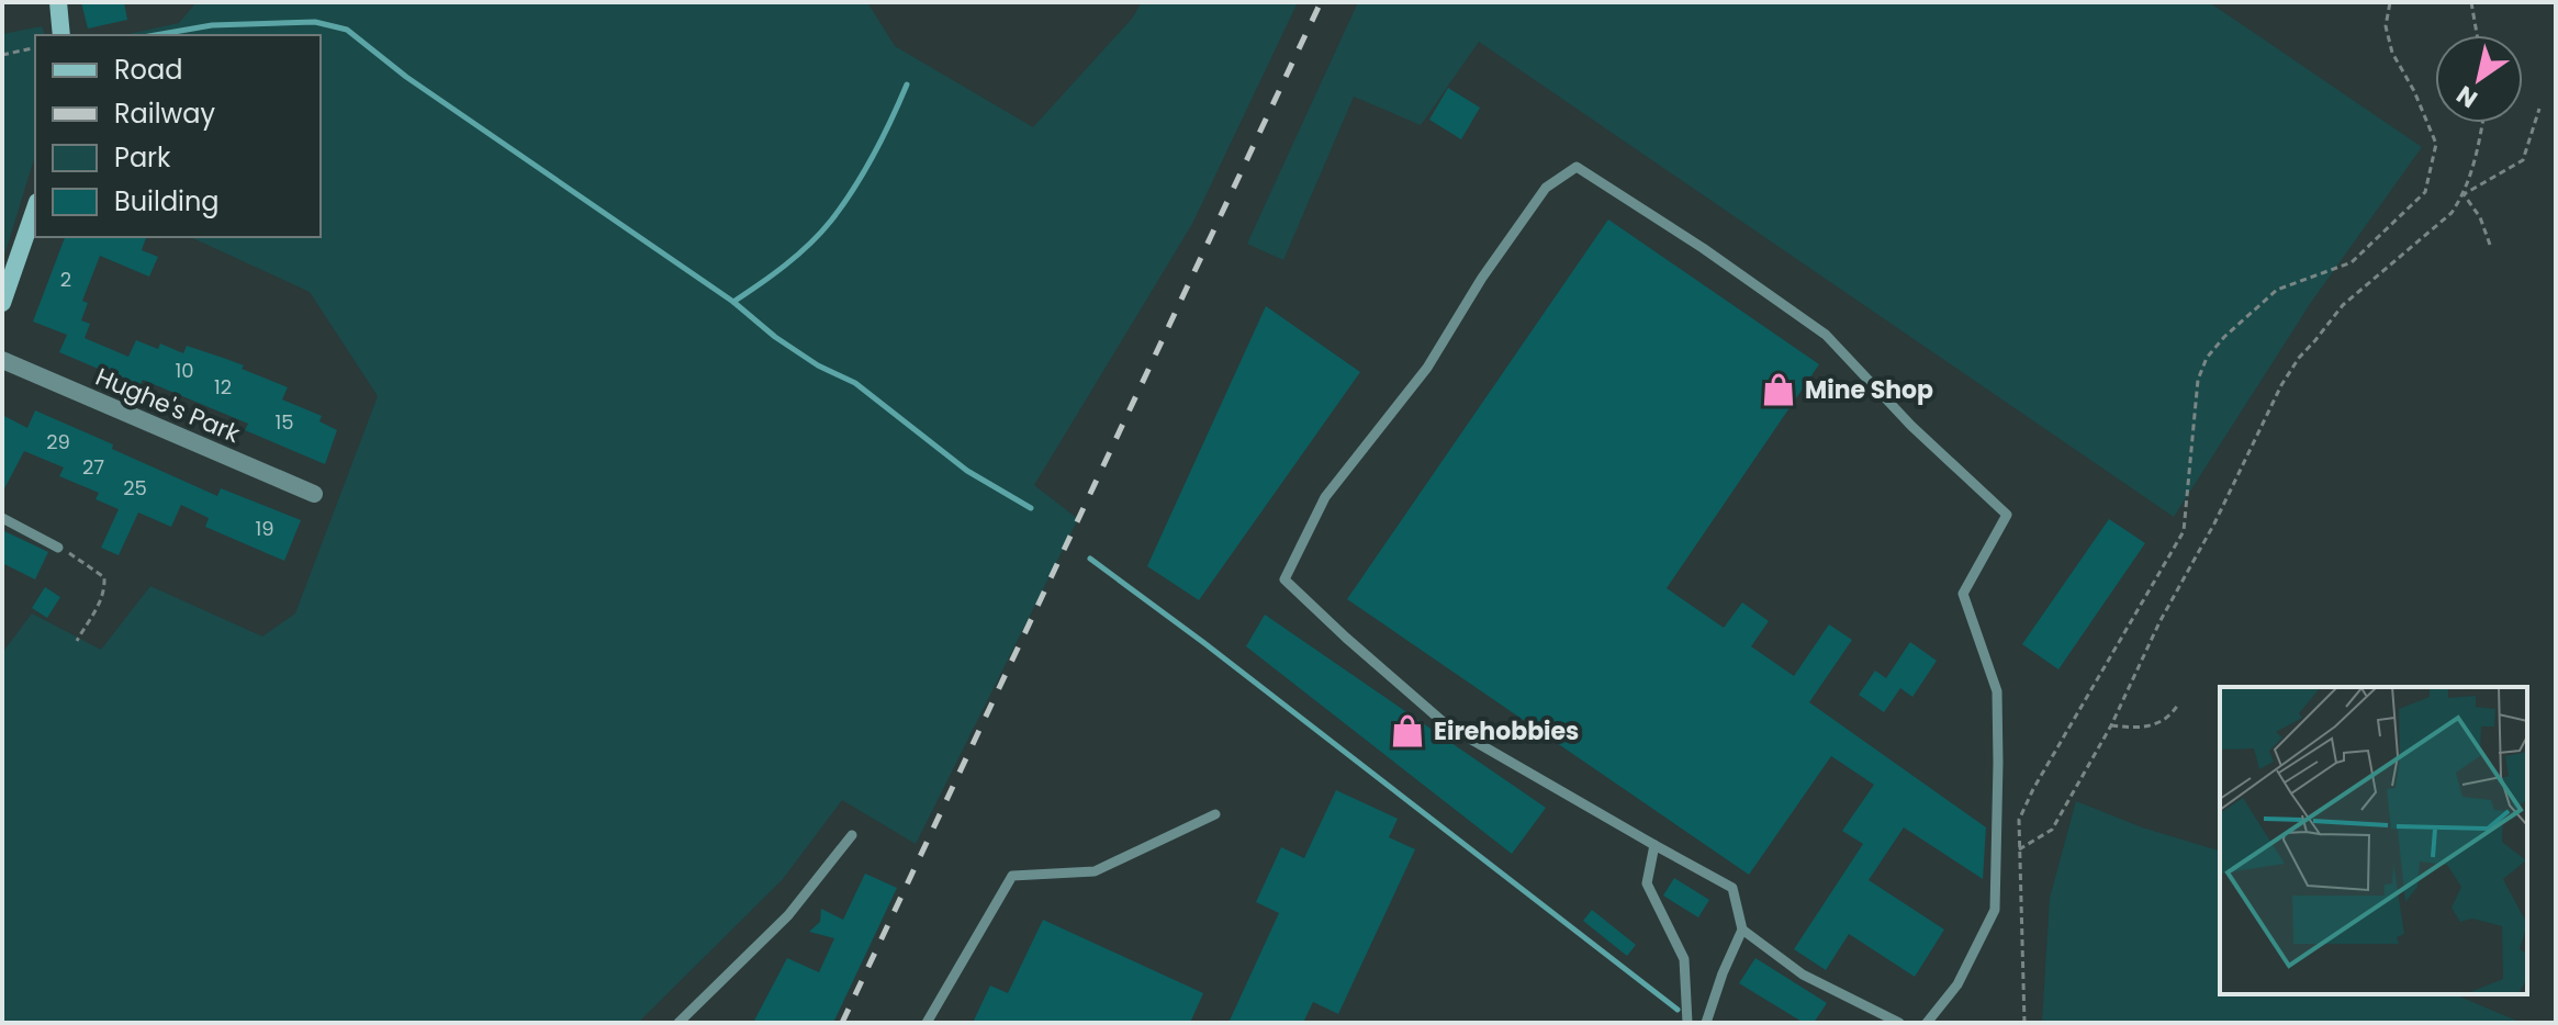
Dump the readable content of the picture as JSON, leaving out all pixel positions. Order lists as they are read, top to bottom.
{
  "streets": {
    "street": ["Hughe's Park"]
  },
  "places": {
    "shop": ["Mine Shop", "Eirehobbies"]
  },
  "house_numbers": [
    "2",
    "10",
    "12",
    "15",
    "29",
    "27",
    "25",
    "19"
  ],
  "legend": [
    "Road",
    "Railway",
    "Park",
    "Building"
  ],
  "north": "bottom left"
}
